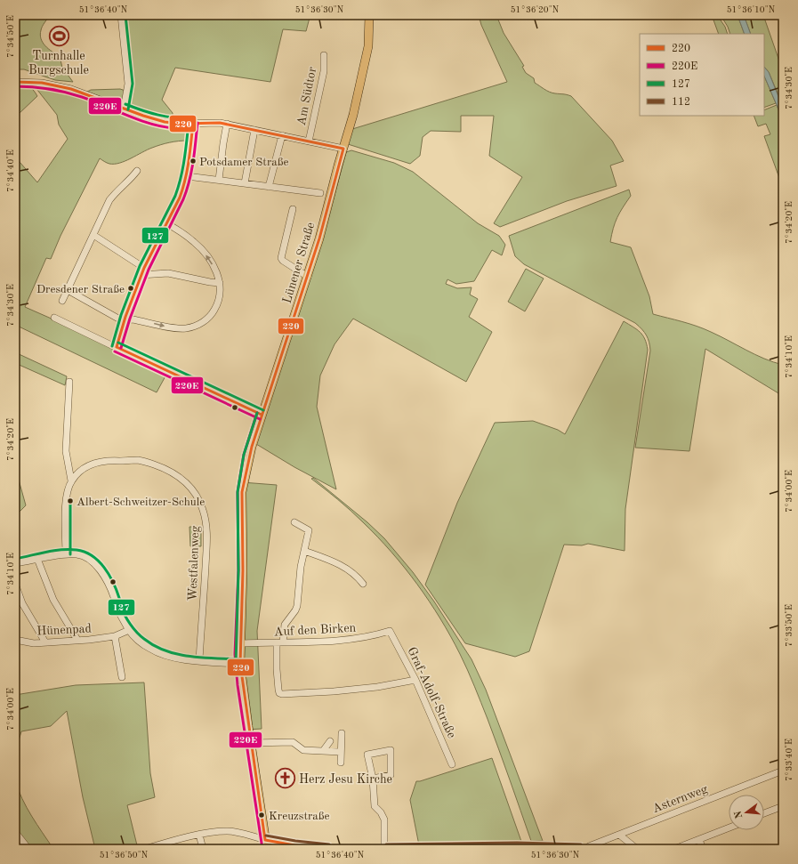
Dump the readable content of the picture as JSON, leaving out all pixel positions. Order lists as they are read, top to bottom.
{
  "streets": {
    "main road": ["Lünener Straße"],
    "street": [
      "Am Südtor",
      "Westfalenweg",
      "Hünenpad",
      "Auf den Birken",
      "Graf-Adolf-Straße",
      "Asternweg"
    ]
  },
  "crossings": [
    ["Lünener Straße", "Auf den Birken"],
    ["Auf den Birken", "Graf-Adolf-Straße"]
  ],
  "places": {
    "sports": ["Turnhalle Burgschule"],
    "other": [
      "Potsdamer Straße",
      "Dresdener Straße",
      "Albert-Schweitzer-Schule",
      "Kreuzstraße"
    ],
    "church": ["Herz Jesu Kirche"]
  },
  "lines": [
    "transit line 127",
    "transit line 220",
    "transit line 220E",
    "transit line 112"
  ],
  "legend": [
    "220",
    "220E",
    "127",
    "112"
  ],
  "north": "left",
  "coordinates": [
    "51°36'40\"N",
    "51°36'30\"N",
    "51°36'20\"N",
    "51°36'10\"N",
    "7°34'50\"E",
    "7°34'30\"E",
    "7°34'40\"E",
    "7°34'20\"E",
    "7°34'10\"E",
    "7°34'00\"E",
    "7°33'50\"E",
    "7°33'40\"E",
    "51°36'50\"N"
  ]
}
